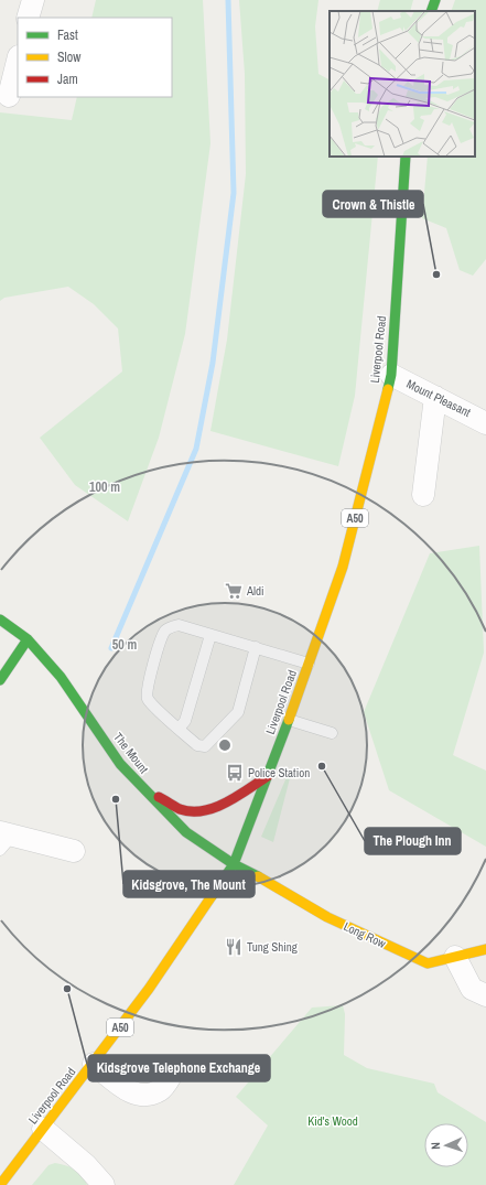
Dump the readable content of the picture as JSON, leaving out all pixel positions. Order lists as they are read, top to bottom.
{
  "streets": {
    "main road": [
      "Liverpool Road",
      "A50",
      "The Mount",
      "Long Row"
    ],
    "street": ["Mount Pleasant"]
  },
  "crossings": [
    ["Liverpool Road", "Mount Pleasant"],
    ["Liverpool Road", "The Mount"],
    ["Liverpool Road", "Long Row"],
    ["The Mount", "Long Row"]
  ],
  "parks": ["Kid's Wood"],
  "places": {
    "other": [
      "Crown & Thistle",
      "The Plough Inn",
      "Kidsgrove, The Mount",
      "Kidsgrove Telephone Exchange"
    ],
    "supermarket": ["Aldi"],
    "bus stop": ["Police Station"],
    "restaurant": ["Tung Shing"]
  },
  "legend": ["Fast", "Slow", "Jam"],
  "north": "left",
  "rings": ["100 m", "50 m"]
}
